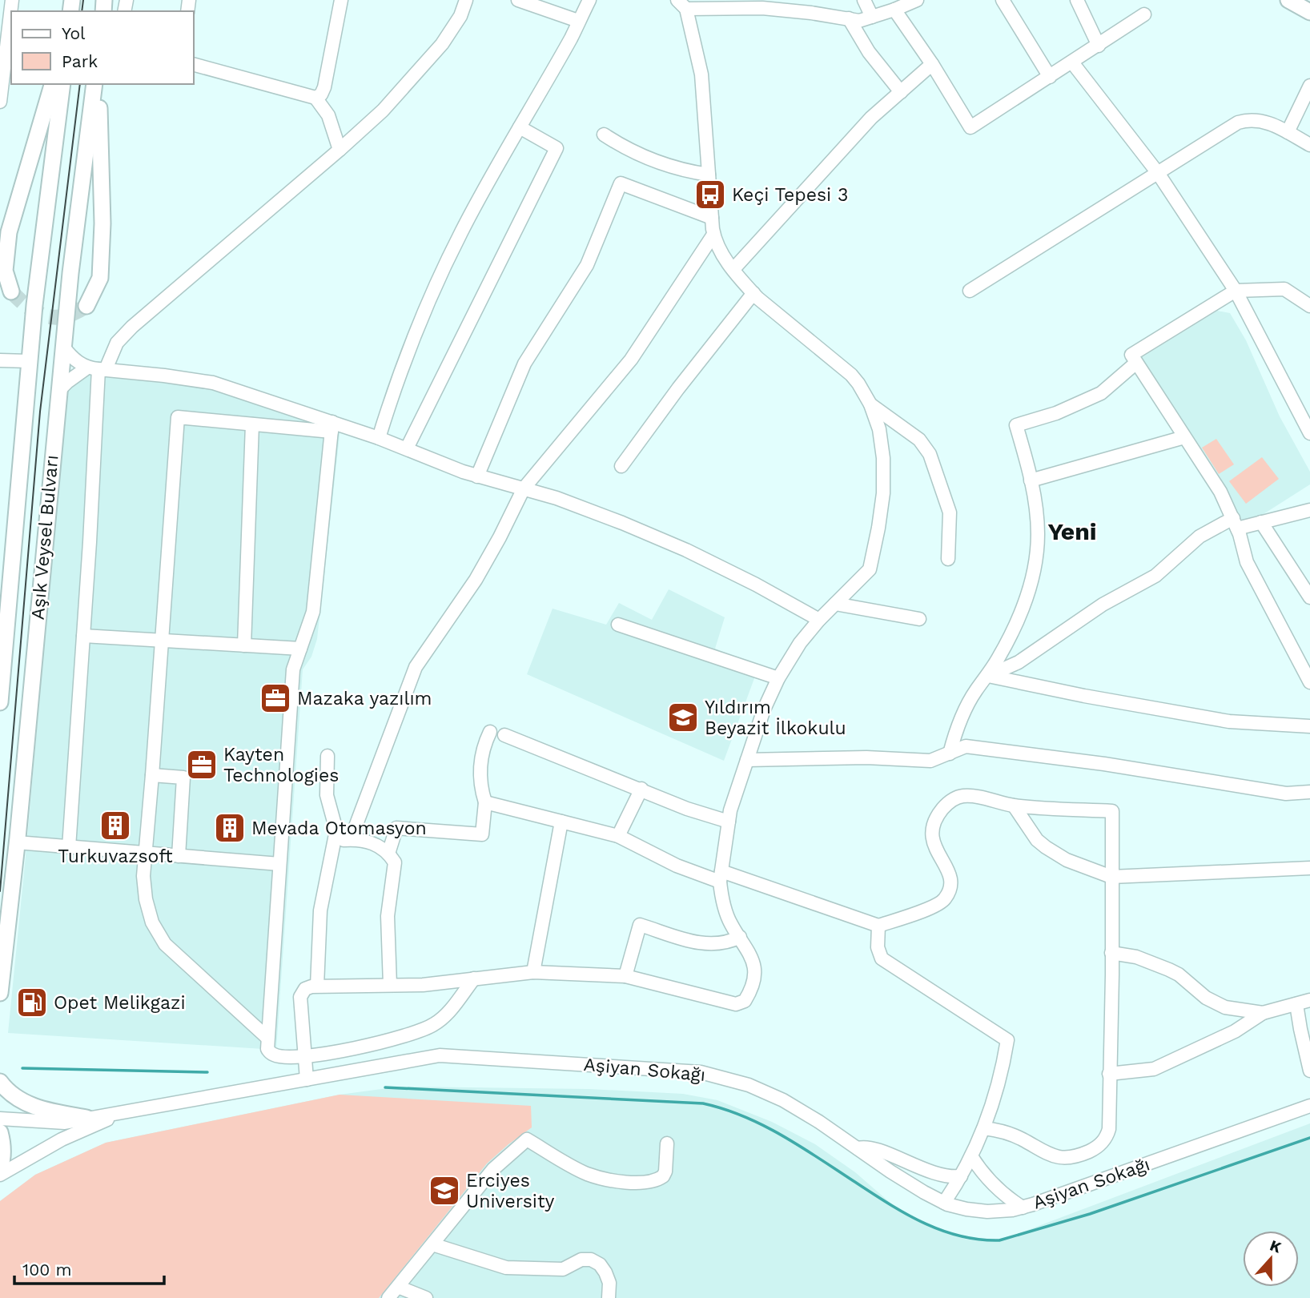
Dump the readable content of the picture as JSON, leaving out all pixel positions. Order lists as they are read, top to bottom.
{
  "streets": {
    "main road": ["Aşık Veysel Bulvarı"],
    "street": ["Aşiyan Sokağı"]
  },
  "districts": ["Yeni"],
  "places": {
    "bus stop": ["Keçi Tepesi 3"],
    "office": ["Mazaka yazılım", "Kayten Technologies"],
    "school or university": ["Yıldırım Beyazit İlkokulu", "Erciyes University"],
    "building": ["Turkuvazsoft", "Mevada Otomasyon"],
    "fuel station": ["Opet Melikgazi"]
  },
  "legend": ["Yol", "Park"],
  "scale_bar": "100 m",
  "north": "top"
}
